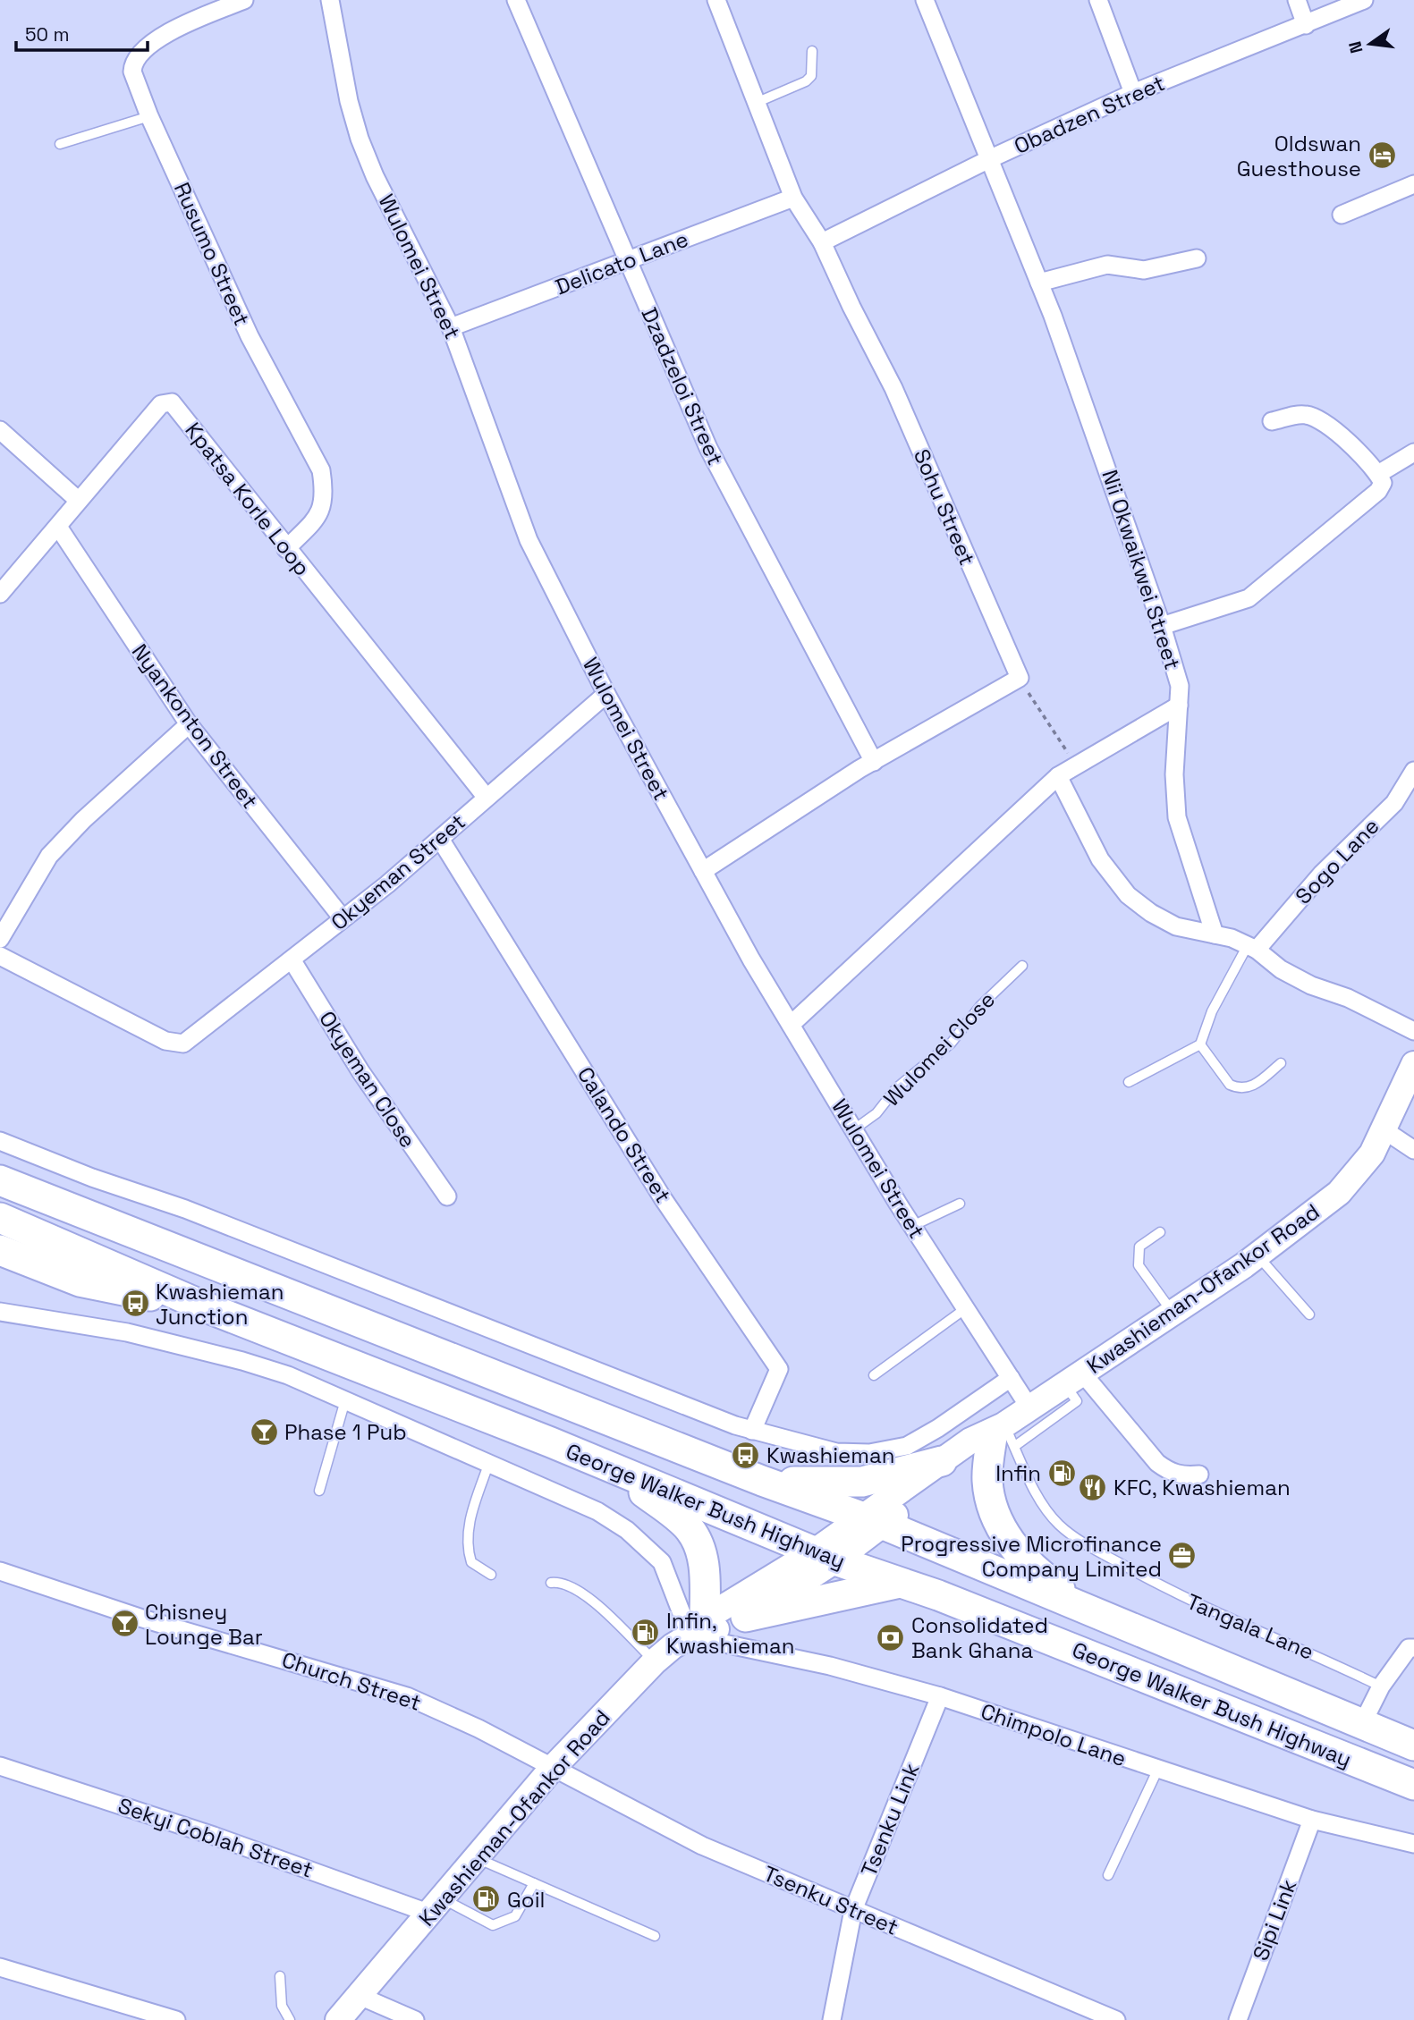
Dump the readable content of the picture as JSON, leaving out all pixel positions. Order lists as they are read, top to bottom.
{
  "streets": {
    "highway": ["George Walker Bush Highway"],
    "main road": ["Kwashieman-Ofankor Road"],
    "street": [
      "Obadzen Street",
      "Rusumo Street",
      "Delicato Lane",
      "Wulomei Street",
      "Dzadzeloi Street",
      "Kpatsa Korle Loop",
      "Sohu Street",
      "Nii Okwaikwei Street",
      "Nyankonton Street",
      "Sogo Lane",
      "Okyeman Street",
      "Okyeman Close",
      "Calando Street",
      "Church Street",
      "Chimpolo Lane",
      "Tsenku Link",
      "Sekyi Coblah Street",
      "Tsenku Street",
      "Sipi Link"
    ],
    "lane": ["Wulomei Close", "Tangala Lane"]
  },
  "crossings": [
    ["Obadzen Street", "Sohu Street"],
    ["Obadzen Street", "Nii Okwaikwei Street"],
    ["Rusumo Street", "Kpatsa Korle Loop"],
    ["Delicato Lane", "Wulomei Street"],
    ["Delicato Lane", "Dzadzeloi Street"],
    ["Delicato Lane", "Sohu Street"],
    ["Wulomei Street", "Okyeman Street"],
    ["Wulomei Street", "Wulomei Close"],
    ["Wulomei Street", "Kwashieman-Ofankor Road"],
    ["Kpatsa Korle Loop", "Nyankonton Street"],
    ["Kpatsa Korle Loop", "Okyeman Street"],
    ["Nyankonton Street", "Okyeman Street"],
    ["Okyeman Street", "Okyeman Close"],
    ["Okyeman Street", "Calando Street"],
    ["Kwashieman-Ofankor Road", "George Walker Bush Highway"],
    ["Kwashieman-Ofankor Road", "Tangala Lane"],
    ["Kwashieman-Ofankor Road", "Church Street"],
    ["Kwashieman-Ofankor Road", "Chimpolo Lane"],
    ["Kwashieman-Ofankor Road", "Sekyi Coblah Street"],
    ["Kwashieman-Ofankor Road", "Tsenku Street"],
    ["Church Street", "Tsenku Street"],
    ["Chimpolo Lane", "Tsenku Link"],
    ["Chimpolo Lane", "Sipi Link"],
    ["Tsenku Link", "Tsenku Street"]
  ],
  "places": {
    "hotel": ["Oldswan Guesthouse"],
    "bus stop": ["Kwashieman Junction", "Kwashieman"],
    "bar": ["Phase 1 Pub", "Chisney Lounge Bar"],
    "fuel station": ["Infin", "Infin, Kwashieman", "Goil"],
    "restaurant": ["KFC, Kwashieman"],
    "office": ["Progressive Microfinance Company Limited"],
    "bank": ["Consolidated Bank Ghana"]
  },
  "scale_bar": "50 m",
  "north": "left"
}
